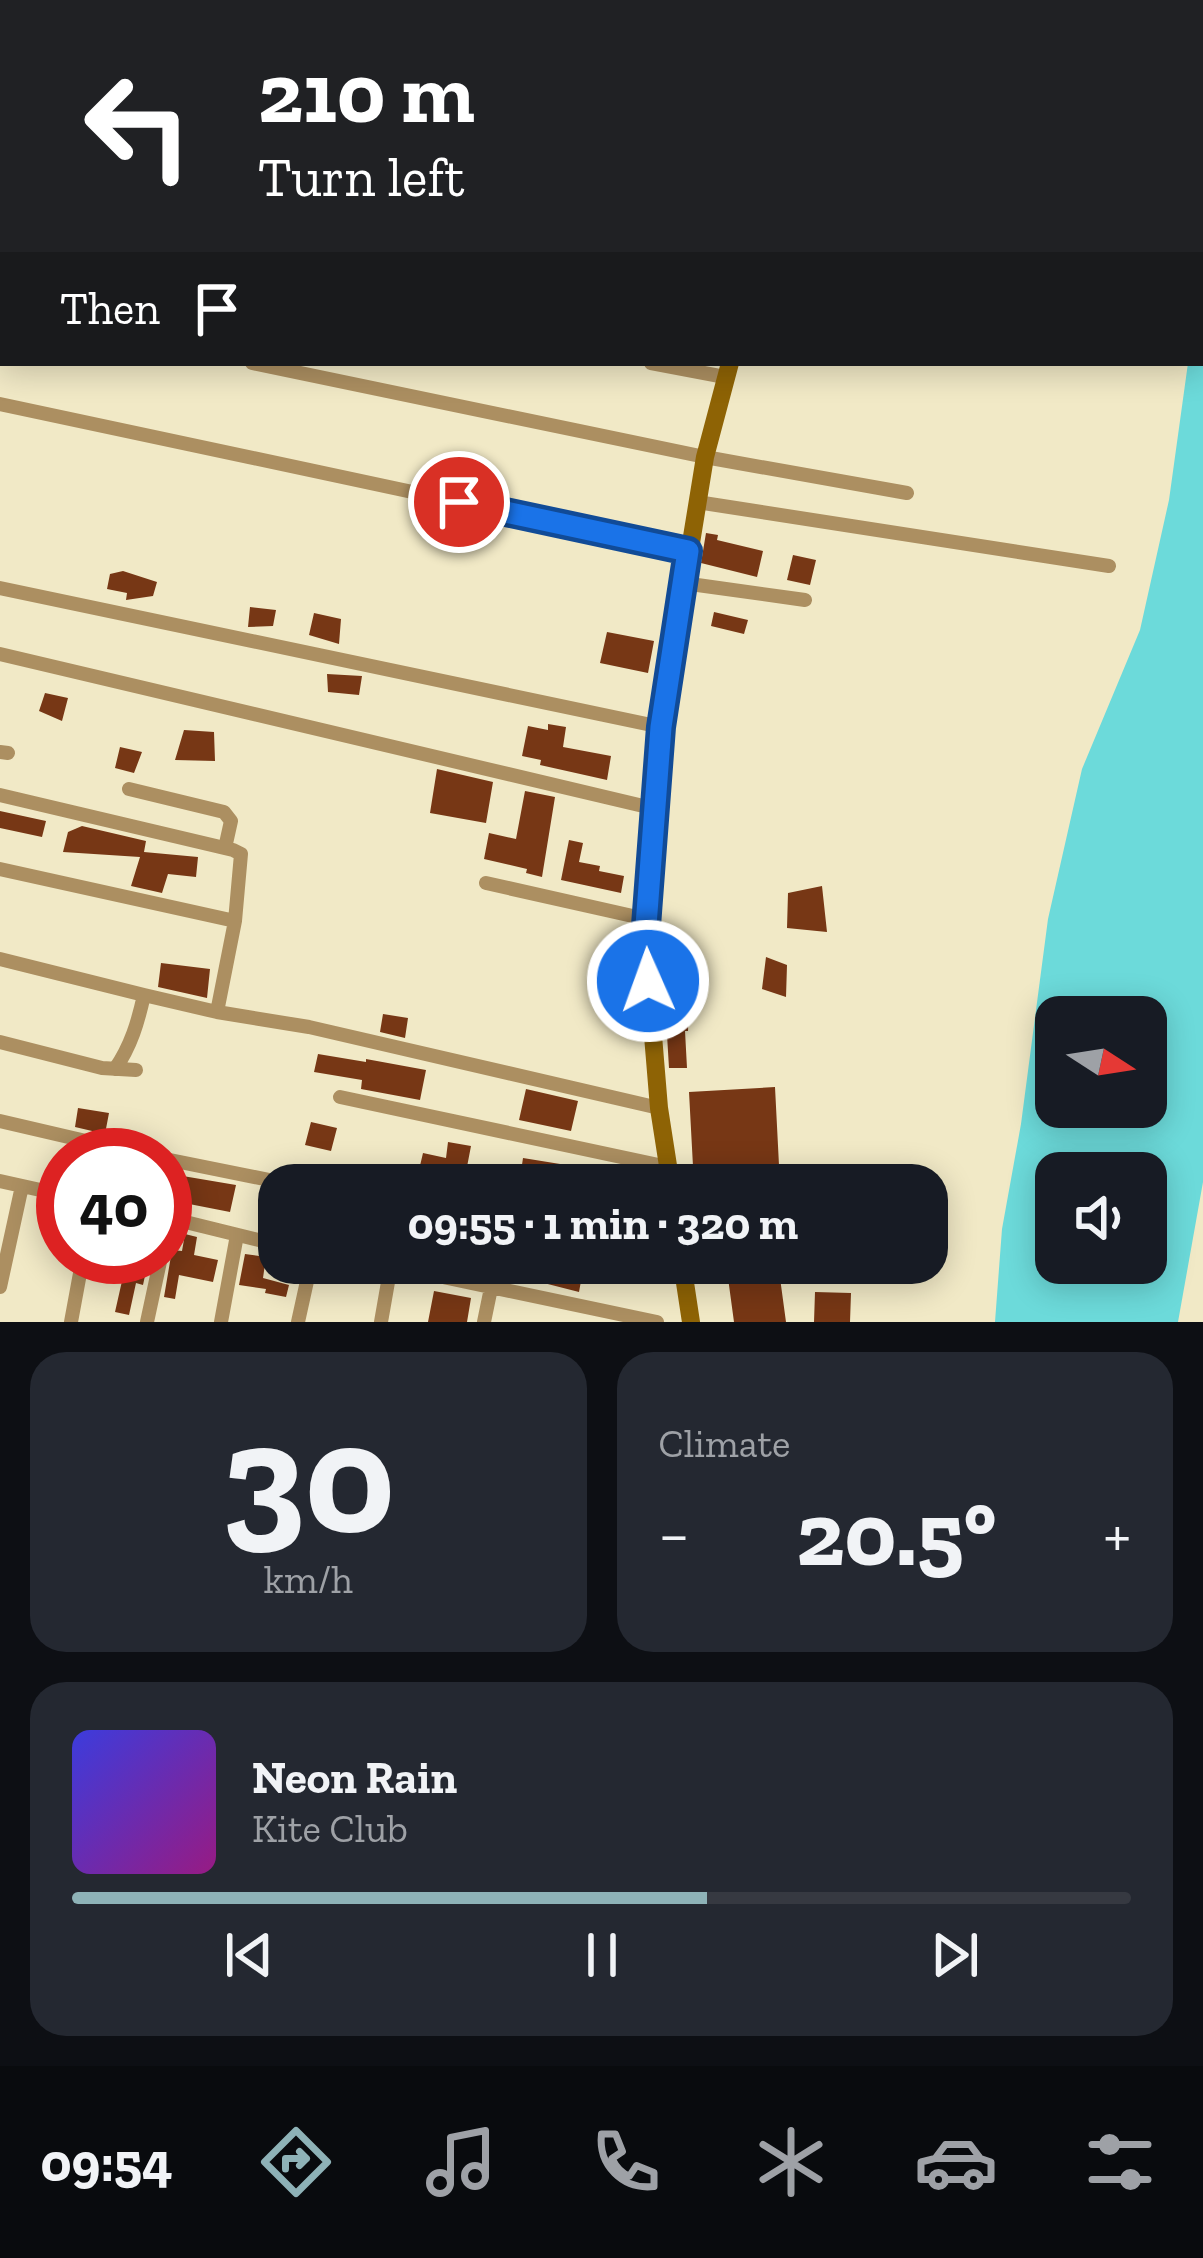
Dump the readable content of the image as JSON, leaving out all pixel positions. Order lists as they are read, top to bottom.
{
  "north": "right",
  "page": {
    "turn": ["210 m", "Turn left"],
    "then": "Then",
    "limit": "40",
    "trip": "09:55 · 1 min · 320 m",
    "tile": [
      ["30", "km/h"],
      "Climate"
    ],
    "heat": ["−", "20.5°", "+"],
    "song": ["Neon Rain", "Kite Club"],
    "tabs": "09:54"
  }
}
